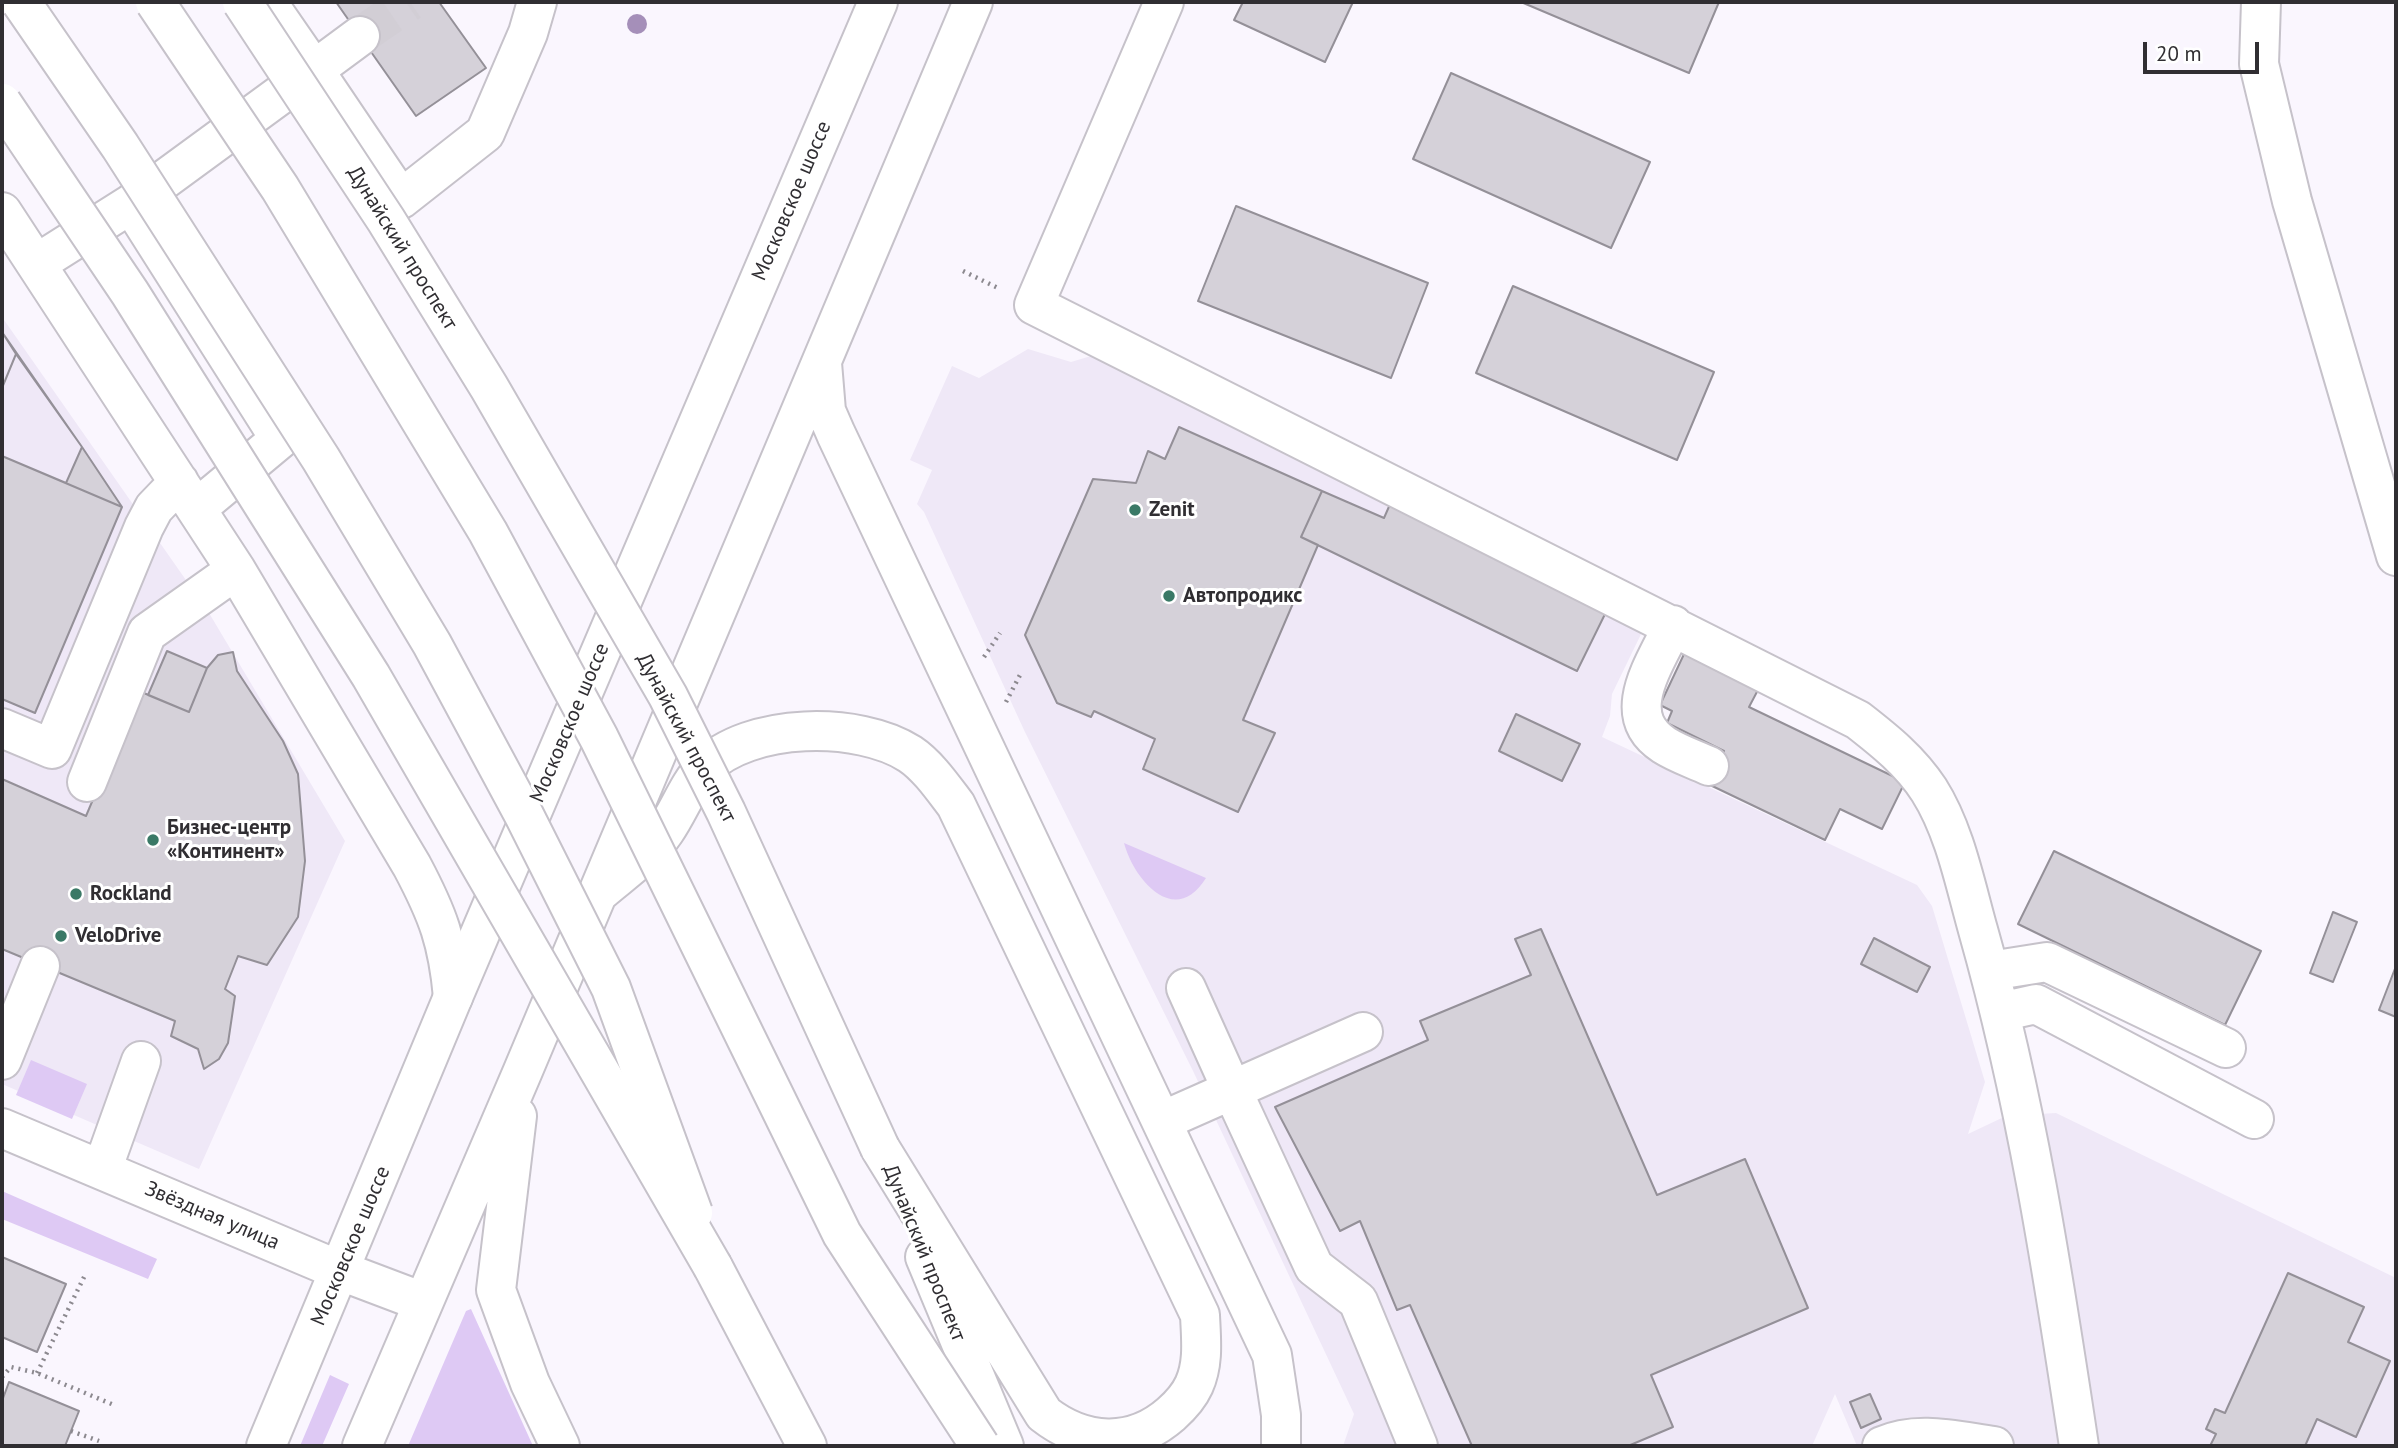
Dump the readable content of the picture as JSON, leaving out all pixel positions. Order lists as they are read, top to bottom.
{
  "streets": {
    "main road": ["Московское шоссе", "Дунайский проспект", "Звёздная улица"]
  },
  "crossings": [
    ["Московское шоссе", "Звёздная улица"]
  ],
  "places": [
    "Zenit",
    "Автопродикс",
    "Бизнес-центр «Континент»",
    "Rockland",
    "VeloDrive"
  ],
  "scale_bar": "20 m"
}
